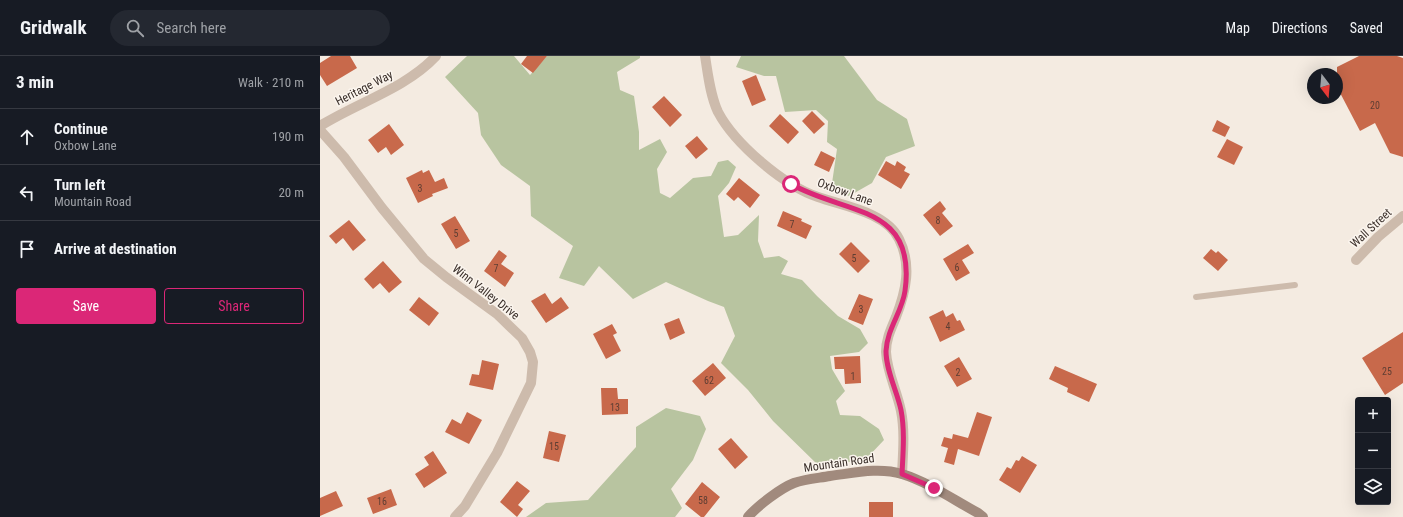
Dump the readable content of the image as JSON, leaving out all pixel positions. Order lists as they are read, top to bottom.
{
  "streets": {
    "street": [
      "Heritage Way",
      "Oxbow Lane",
      "Wall Street",
      "Winn Valley Drive",
      "Mountain Road"
    ]
  },
  "crossings": [
    ["Oxbow Lane", "Mountain Road"]
  ],
  "house_numbers": [
    "20",
    "3",
    "8",
    "7",
    "5",
    "5",
    "6",
    "7",
    "3",
    "4",
    "25",
    "2",
    "1",
    "62",
    "13",
    "15",
    "58",
    "16"
  ],
  "north": "bottom",
  "page": {
    "header": "Gridwalk",
    "search": "Search here",
    "nav": ["Map", "Directions", "Saved"],
    "heading": ["3 min", "Walk · 210 m"],
    "list": [
      ["Continue", "Oxbow Lane", "190 m"],
      ["Turn left", "Mountain Road", "20 m"],
      "Arrive at destination"
    ],
    "buttons": ["Save", "Share"],
    "map_buttons": ["+", "−"]
  }
}
